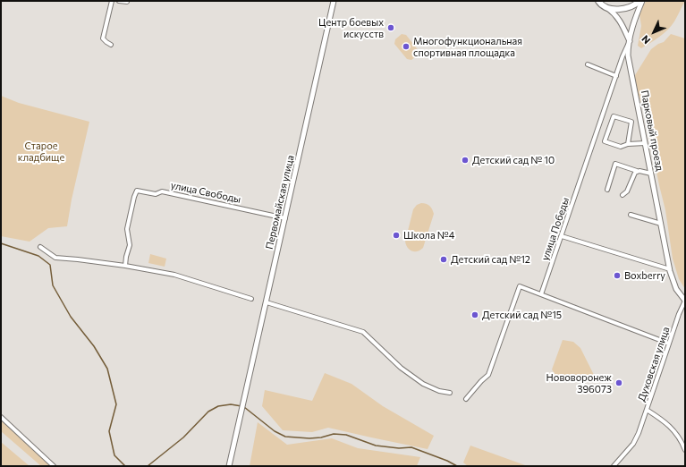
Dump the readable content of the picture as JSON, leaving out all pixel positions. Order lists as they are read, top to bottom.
{
  "streets": {
    "street": [
      "Парковый проезд",
      "улица Свободы",
      "Первомайская улица",
      "улица Победы",
      "Духовская улица"
    ]
  },
  "crossings": [
    ["Парковый проезд", "улица Победы"],
    ["Парковый проезд", "Духовская улица"],
    ["улица Свободы", "Первомайская улица"]
  ],
  "parks": ["Старое кладбище"],
  "places": [
    "Центр боевых искусств",
    "Многофункциональная спортивная площадка",
    "Детский сад № 10",
    "Школа №4",
    "Детский сад №12",
    "Boxberry",
    "Детский сад №15",
    "Нововоронеж 396073"
  ],
  "north": "bottom left"
}
